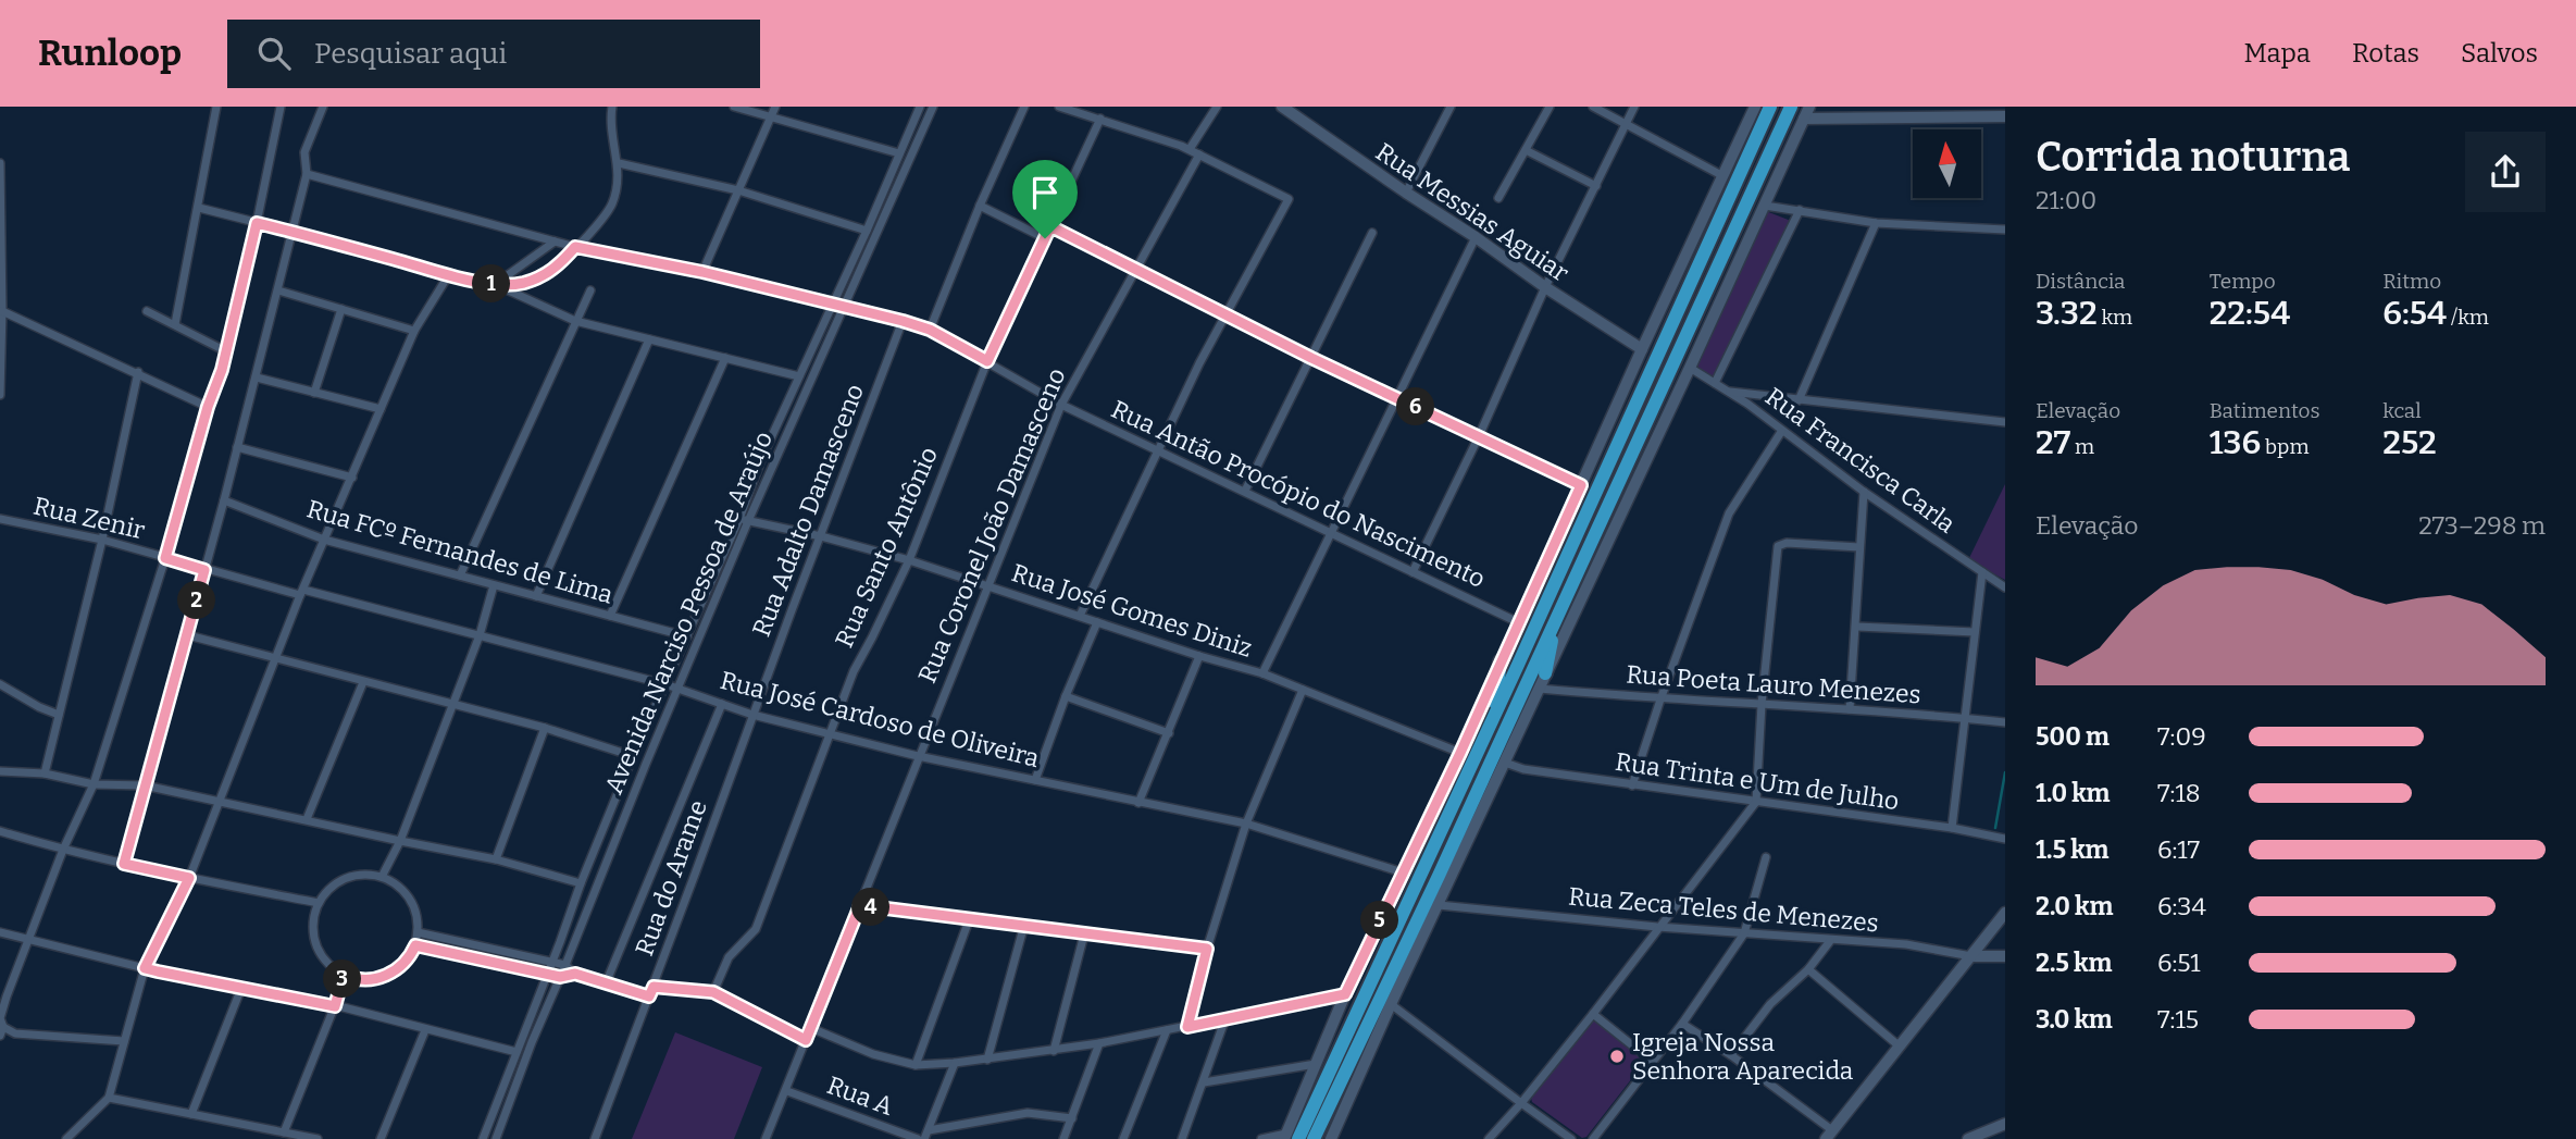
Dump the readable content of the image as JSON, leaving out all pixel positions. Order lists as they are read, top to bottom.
{
  "streets": {
    "main road": ["Rua Messias Aguiar", "Rua Zeca Teles de Menezes"],
    "street": [
      "Rua Francisca Carla",
      "Rua Antão Procópio do Nascimento",
      "Rua Adalto Damasceno",
      "Rua Zenir",
      "Rua Coronel João Damasceno",
      "Rua Santo Antônio",
      "Rua FCº Fernandes de Lima",
      "Rua José Gomes Diniz",
      "Avenida Narciso Pessoa de Araújo",
      "Rua Poeta Lauro Menezes",
      "Rua José Cardoso de Oliveira",
      "Rua Trinta e Um de Julho",
      "Rua do Arame",
      "Rua A"
    ]
  },
  "crossings": [
    ["Rua Antão Procópio do Nascimento", "Rua Adalto Damasceno"],
    ["Rua Antão Procópio do Nascimento", "Rua Coronel João Damasceno"],
    ["Rua Antão Procópio do Nascimento", "Rua Santo Antônio"],
    ["Rua Antão Procópio do Nascimento", "Avenida Narciso Pessoa de Araújo"],
    ["Rua Adalto Damasceno", "Rua José Gomes Diniz"],
    ["Rua Adalto Damasceno", "Rua José Cardoso de Oliveira"],
    ["Rua Adalto Damasceno", "Rua do Arame"],
    ["Rua Zenir", "Rua José Cardoso de Oliveira"],
    ["Rua Coronel João Damasceno", "Rua José Gomes Diniz"],
    ["Rua Coronel João Damasceno", "Rua José Cardoso de Oliveira"],
    ["Rua Coronel João Damasceno", "Rua A"],
    ["Rua Santo Antônio", "Rua José Gomes Diniz"],
    ["Rua Santo Antônio", "Rua José Cardoso de Oliveira"],
    ["Rua FCº Fernandes de Lima", "Avenida Narciso Pessoa de Araújo"],
    ["Rua José Gomes Diniz", "Avenida Narciso Pessoa de Araújo"],
    ["Avenida Narciso Pessoa de Araújo", "Rua José Cardoso de Oliveira"],
    ["Rua José Cardoso de Oliveira", "Rua do Arame"]
  ],
  "places": ["Igreja Nossa Senhora Aparecida"],
  "north": "top",
  "page": {
    "header": "Runloop",
    "search": "Pesquisar aqui",
    "nav": ["Mapa", "Rotas", "Salvos"],
    "heading": ["Corrida noturna", "21:00"],
    "stats": [
      ["Distância", "3.32 km"],
      ["Tempo", "22:54"],
      ["Ritmo", "6:54 /km"],
      ["Elevação", "27 m"],
      ["Batimentos", "136 bpm"],
      ["kcal", "252"]
    ],
    "pins": [
      "1",
      "6",
      "2",
      "4",
      "5",
      "3"
    ],
    "chart": ["Elevação", "273–298 m"],
    "list": [
      {
        "name": "500 m",
        "note": "7:09"
      },
      {
        "name": "1.0 km",
        "note": "7:18"
      },
      {
        "name": "1.5 km",
        "note": "6:17"
      },
      {
        "name": "2.0 km",
        "note": "6:34"
      },
      {
        "name": "2.5 km",
        "note": "6:51"
      },
      {
        "name": "3.0 km",
        "note": "7:15"
      }
    ]
  }
}
